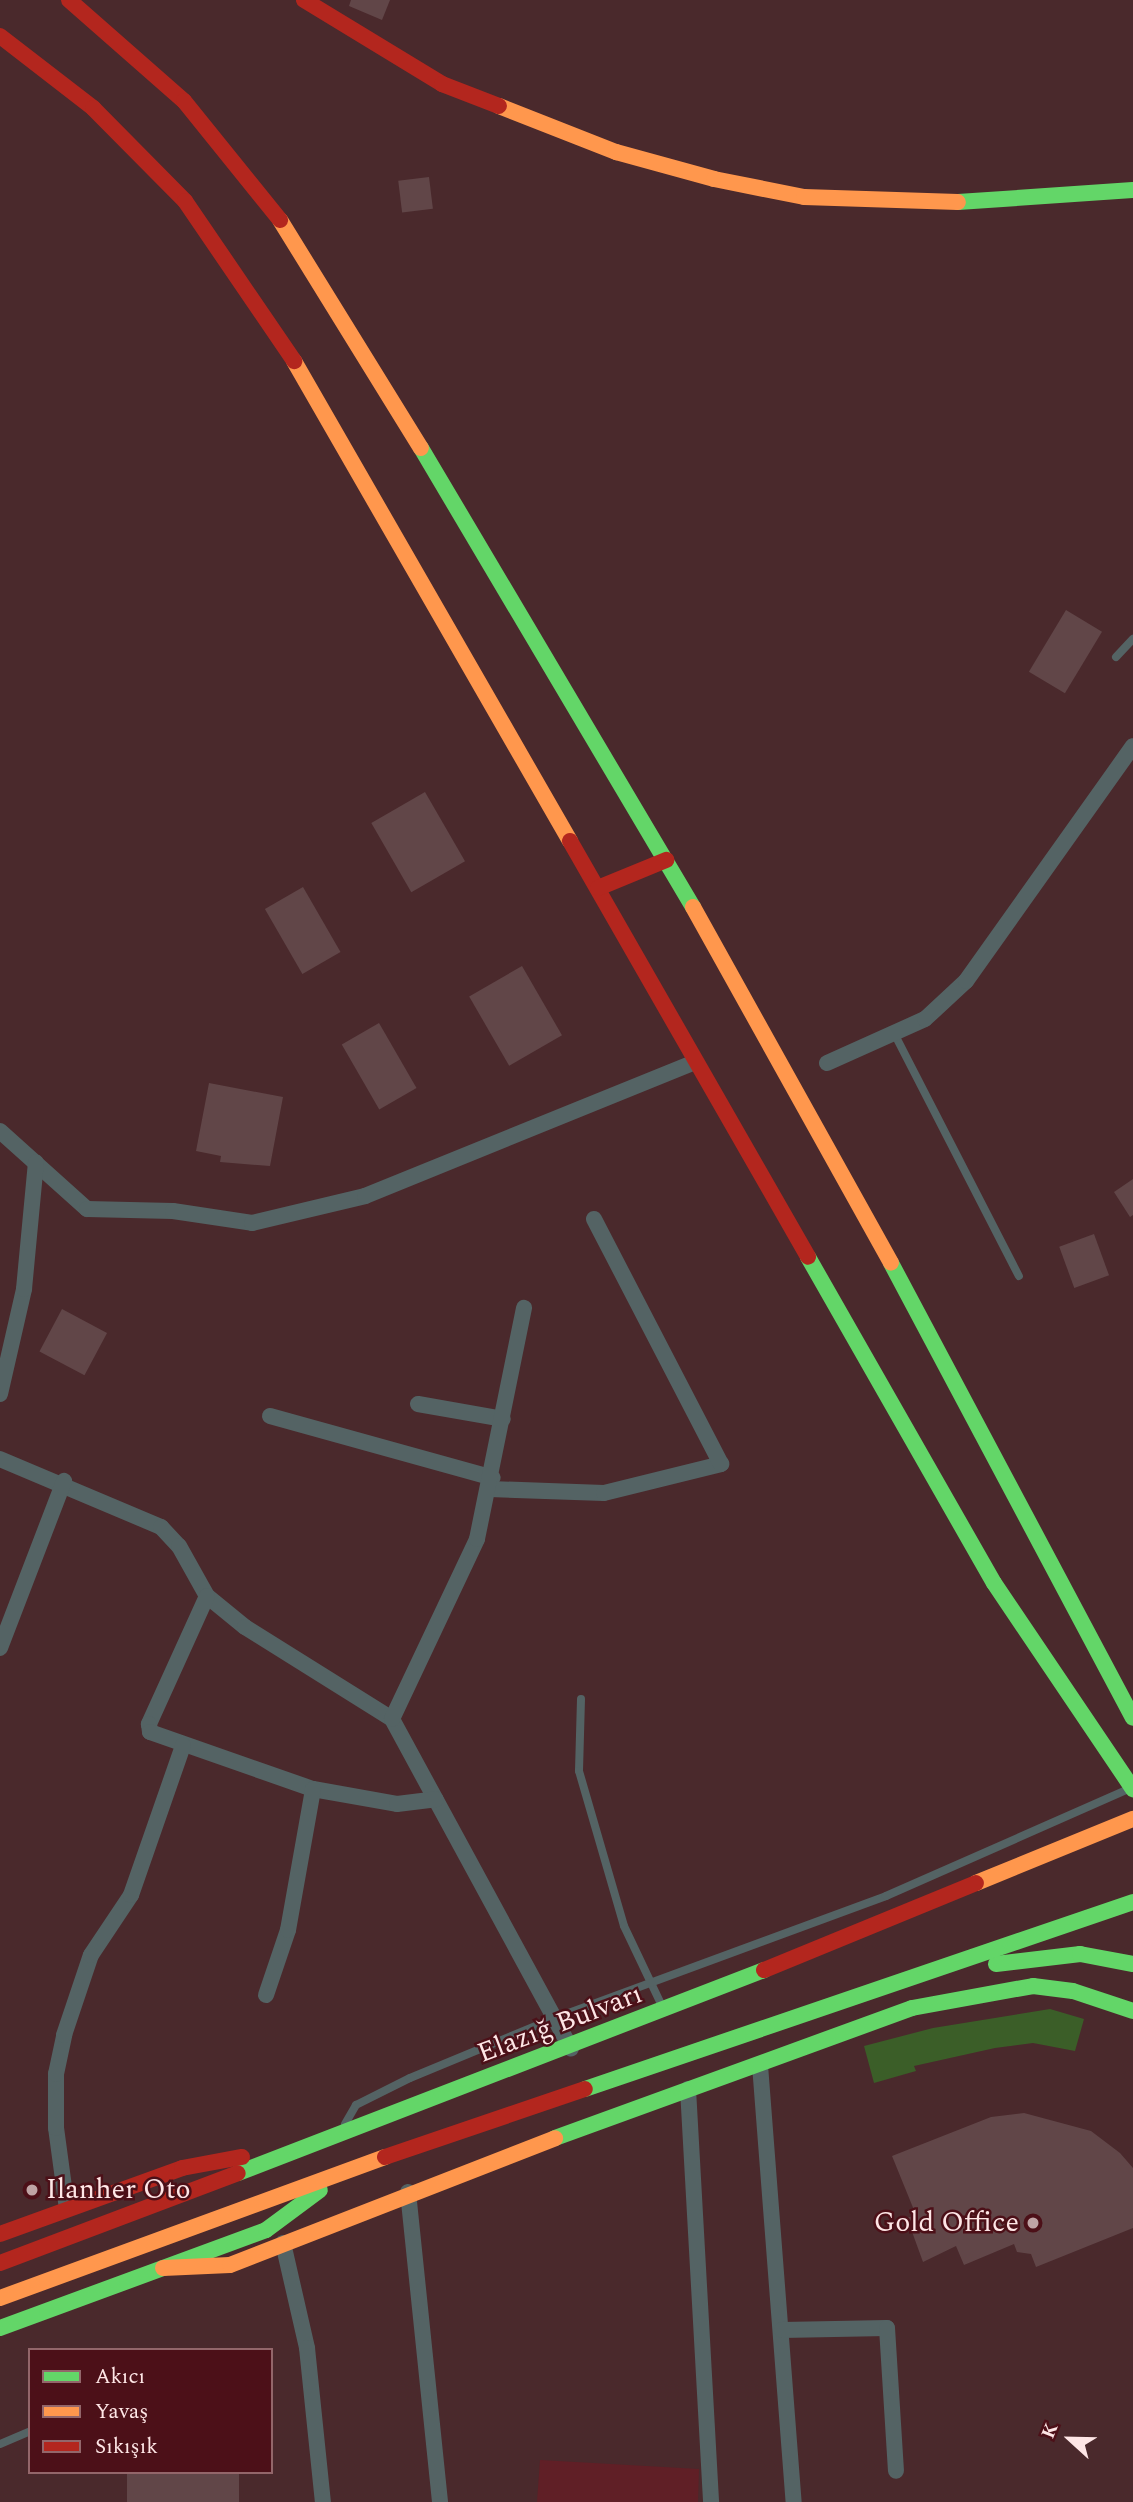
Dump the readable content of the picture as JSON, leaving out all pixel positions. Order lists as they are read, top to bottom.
{
  "streets": {
    "main road": ["Elazığ Bulvarı"]
  },
  "places": ["Ilanher Oto", "Gold Office"],
  "legend": ["Akıcı", "Yavaş", "Sıkışık"],
  "north": "left"
}
